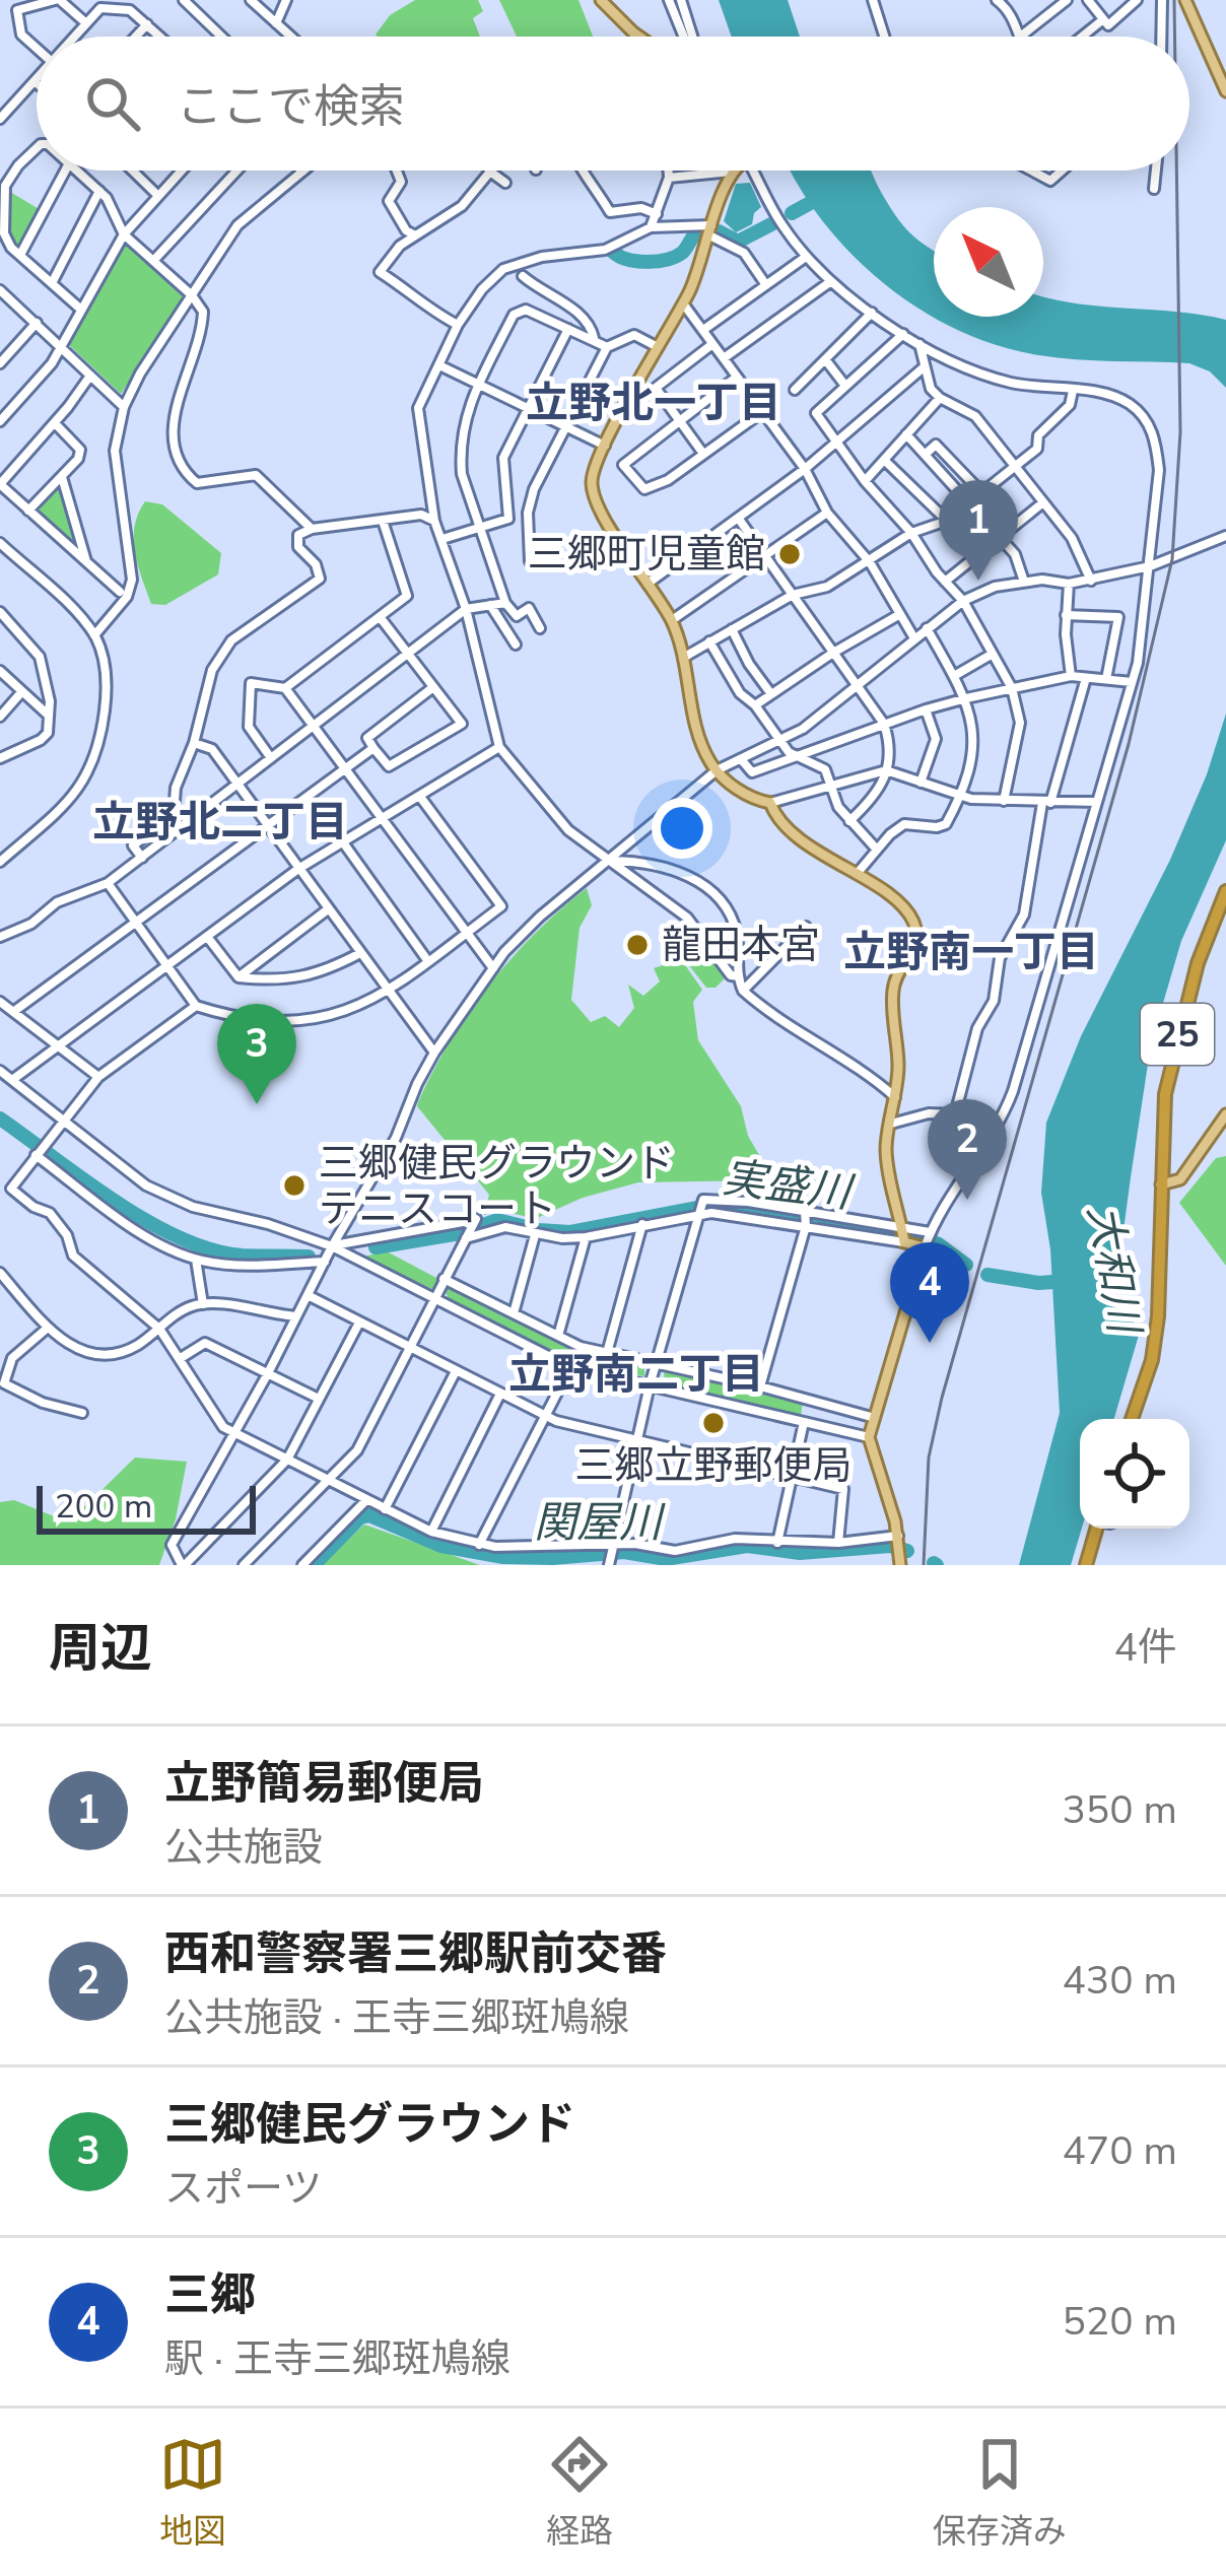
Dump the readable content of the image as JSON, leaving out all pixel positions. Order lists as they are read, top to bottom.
{
  "streets": {
    "highway": ["25"]
  },
  "districts": [
    "立野北一丁目",
    "立野北二丁目",
    "立野南一丁目",
    "立野南二丁目"
  ],
  "water": ["実盛川", "大和川", "関屋川"],
  "places": [
    "三郷町児童館",
    "龍田本宮",
    "三郷健民グラウンド テニスコート",
    "三郷立野郵便局"
  ],
  "scale_bar": "200 m",
  "north": "top left",
  "page": {
    "search": "ここで検索",
    "pins": [
      "1",
      "3",
      "2",
      "4"
    ],
    "scale": "200 m",
    "heading": ["周辺", "4件"],
    "list": [
      {
        "mark": "1",
        "name": "立野簡易郵便局",
        "note": "公共施設",
        "value": "350 m"
      },
      {
        "mark": "2",
        "name": "西和警察署三郷駅前交番",
        "note": "公共施設 · 王寺三郷斑鳩線",
        "value": "430 m"
      },
      {
        "mark": "3",
        "name": "三郷健民グラウンド",
        "note": "スポーツ",
        "value": "470 m"
      },
      {
        "mark": "4",
        "name": "三郷",
        "note": "駅 · 王寺三郷斑鳩線",
        "value": "520 m"
      }
    ],
    "nav": ["地図", "経路", "保存済み"]
  }
}
